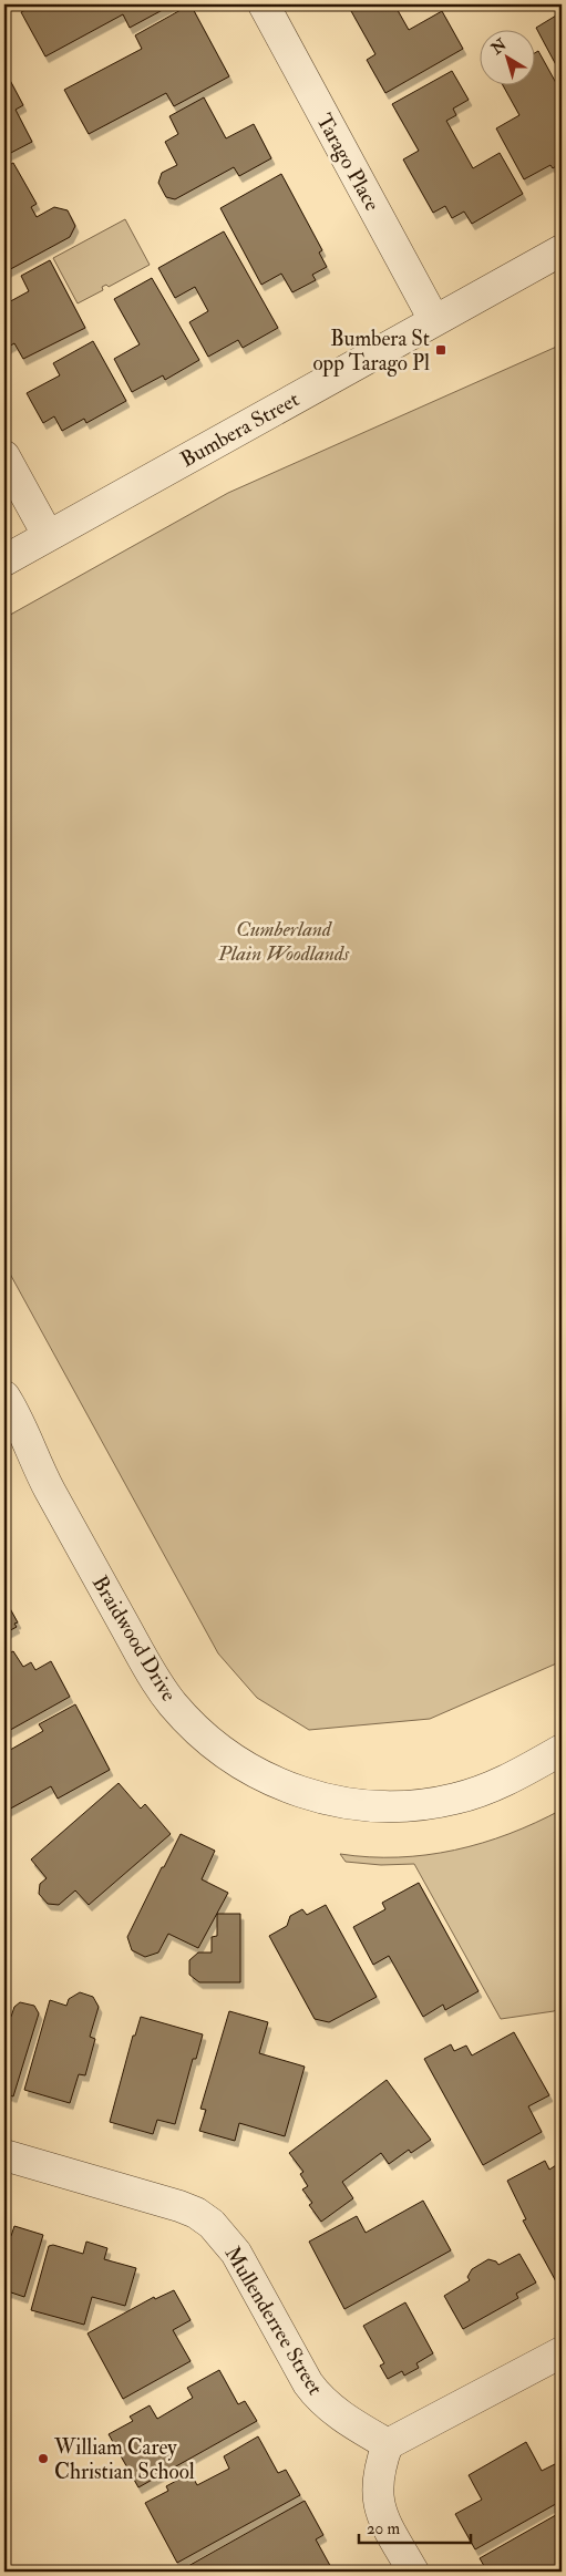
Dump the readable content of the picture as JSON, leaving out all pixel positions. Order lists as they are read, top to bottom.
{
  "streets": {
    "street": [
      "Tarago Place",
      "Bumbera Street",
      "Braidwood Drive",
      "Mullenderree Street"
    ]
  },
  "crossings": [
    ["Tarago Place", "Bumbera Street"]
  ],
  "parks": ["Cumberland Plain Woodlands"],
  "places": {
    "transit": ["Bumbera St opp Tarago Pl"],
    "other": ["William Carey Christian School"]
  },
  "scale_bar": "20 m",
  "north": "top left"
}
